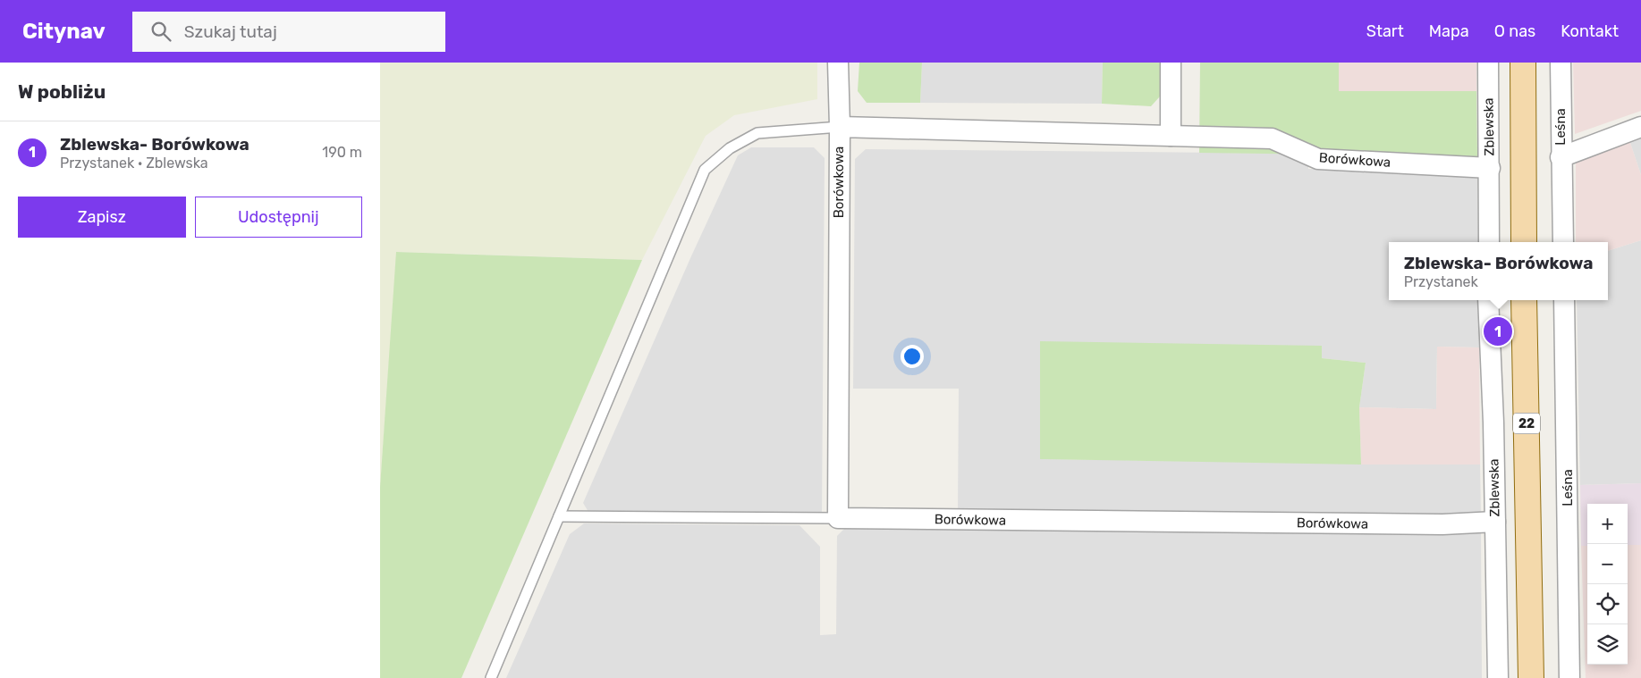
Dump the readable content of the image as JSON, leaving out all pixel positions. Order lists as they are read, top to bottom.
{
  "streets": {
    "main road": ["22"],
    "street": ["Zblewska", "Leśna", "Borówkowa"]
  },
  "crossings": [
    ["Zblewska", "Borówkowa"]
  ],
  "page": {
    "header": "Citynav",
    "search": "Szukaj tutaj",
    "nav": [
      "Start",
      "Mapa",
      "O nas",
      "Kontakt"
    ],
    "heading": "W pobliżu",
    "list": [
      {
        "mark": "1",
        "name": "Zblewska- Borówkowa",
        "note": "Przystanek · Zblewska",
        "value": "190 m"
      }
    ],
    "buttons": ["Zapisz", "Udostępnij"],
    "popup": ["Zblewska- Borówkowa", "Przystanek"],
    "pins": "1",
    "map_buttons": ["+", "−"]
  }
}
